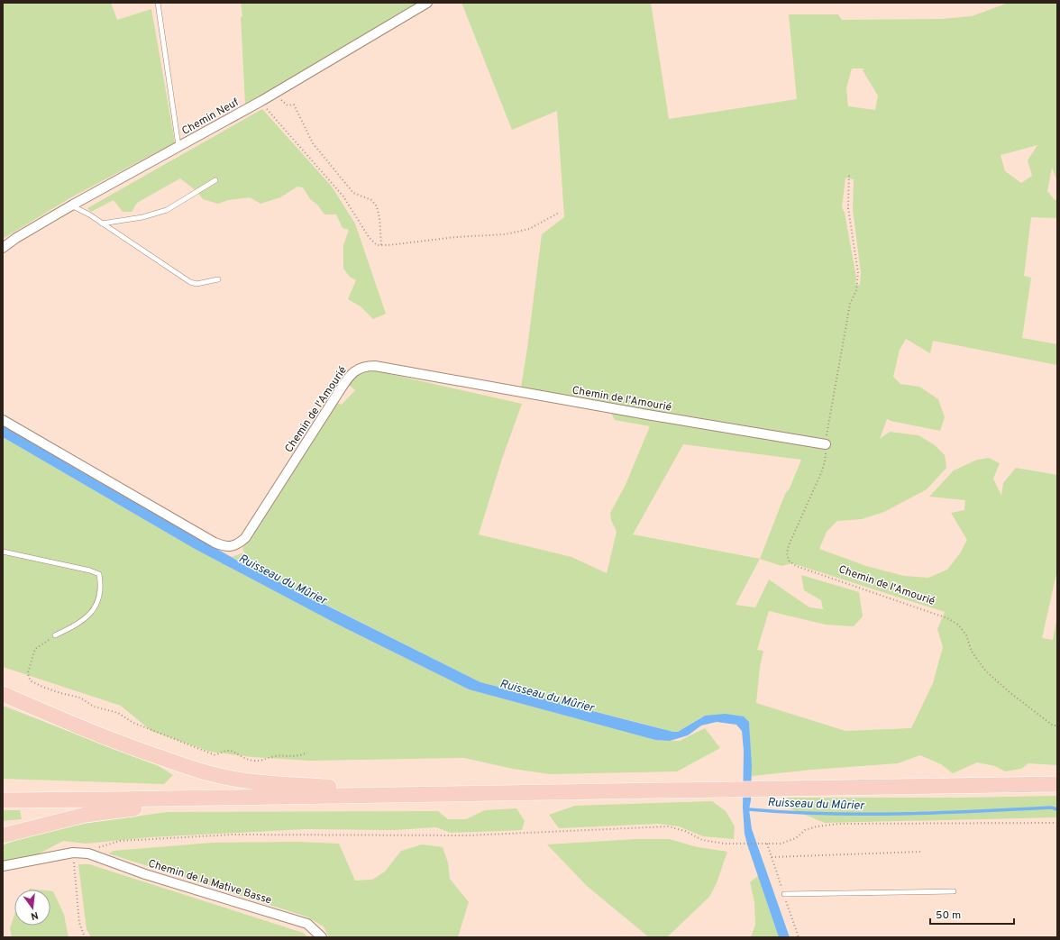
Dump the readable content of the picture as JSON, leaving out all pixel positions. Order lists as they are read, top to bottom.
{
  "streets": {
    "street": ["Chemin Neuf", "Chemin de l'Amourié", "Chemin de la Mative Basse"]
  },
  "water": ["Ruisseau du Mûrier"],
  "scale_bar": "50 m",
  "north": "bottom"
}
